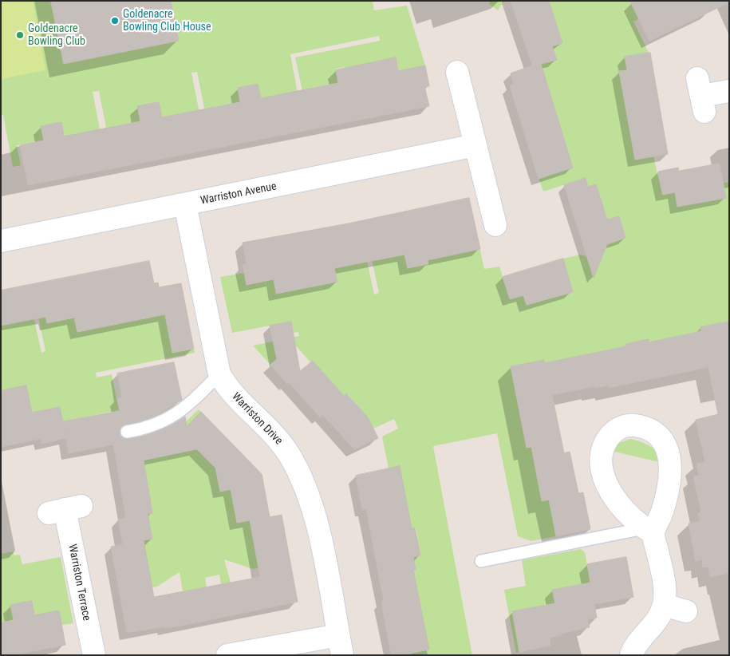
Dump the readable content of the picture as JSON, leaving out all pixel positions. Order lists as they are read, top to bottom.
{
  "streets": {
    "street": ["Warriston Avenue", "Warriston Drive", "Warriston Terrace"]
  },
  "crossings": [
    ["Warriston Avenue", "Warriston Drive"]
  ],
  "places": ["Goldenacre Bowling Club House", "Goldenacre Bowling Club"]
}
